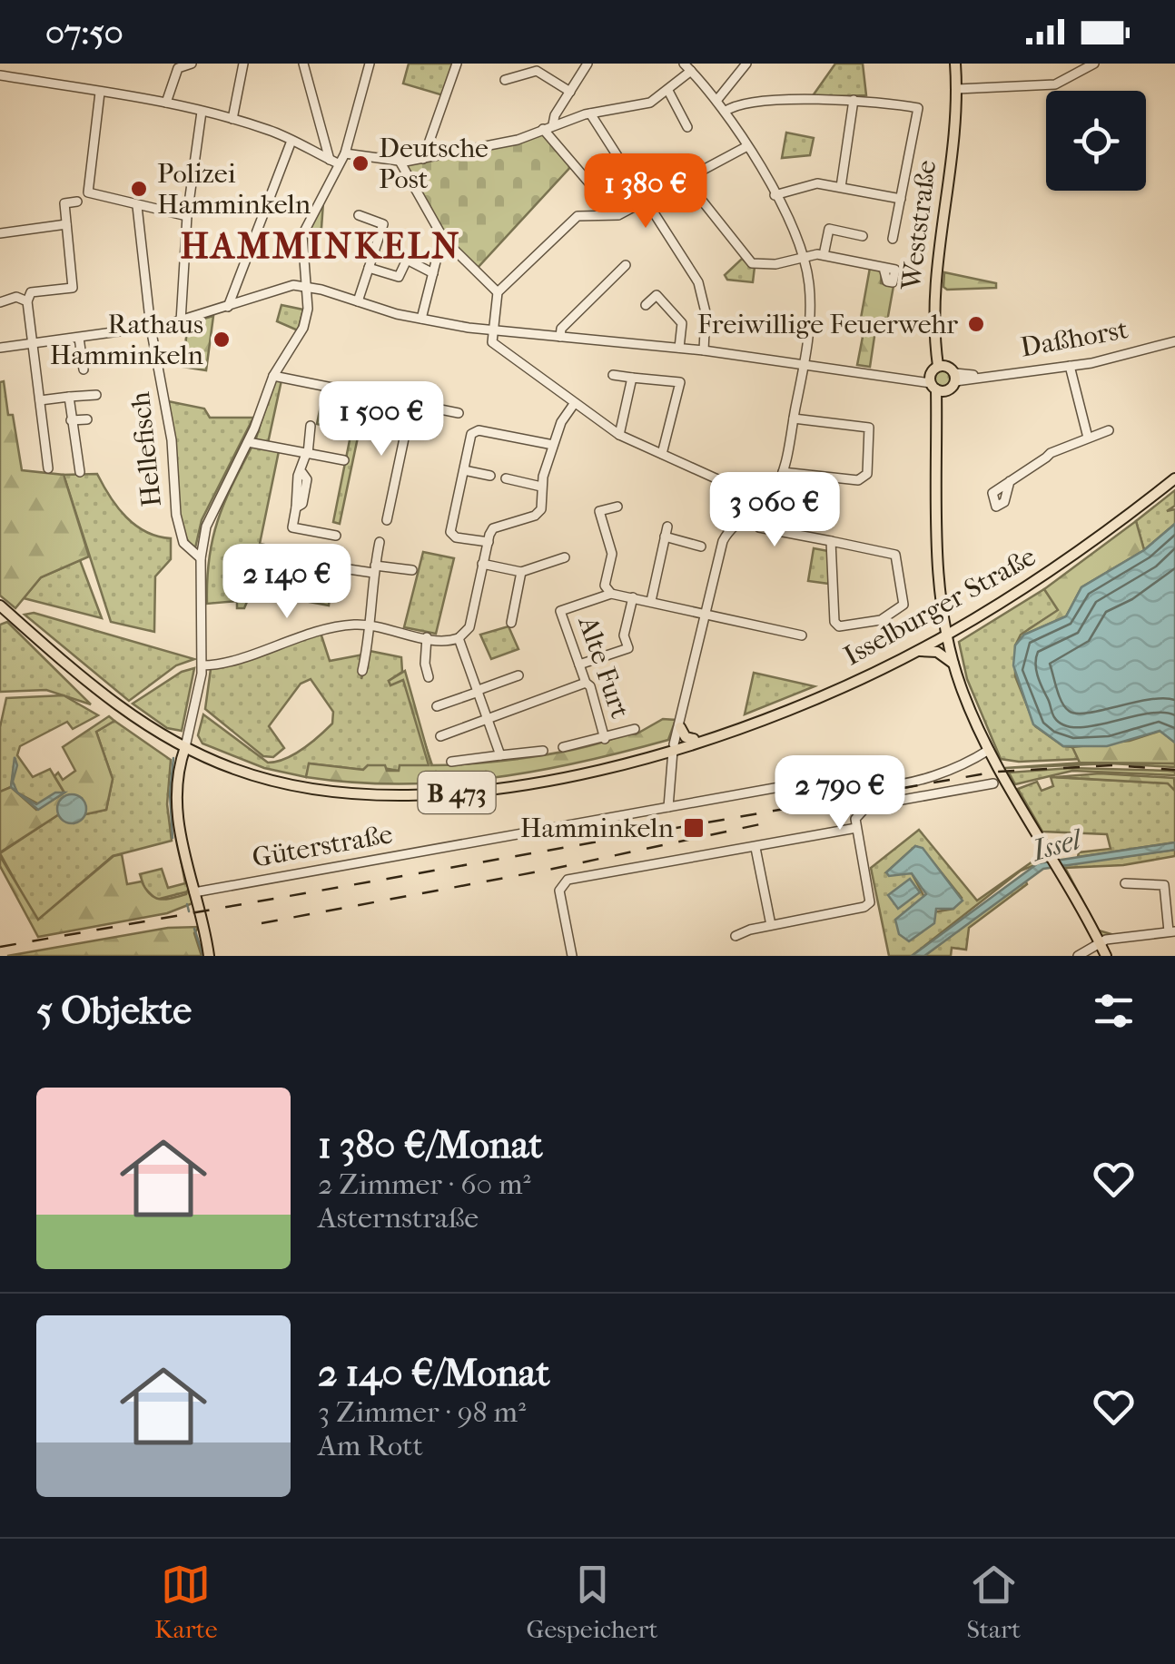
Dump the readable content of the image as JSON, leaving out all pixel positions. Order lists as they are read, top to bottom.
{
  "streets": {
    "main road": ["Weststraße", "Isselburger Straße", "B 473"],
    "street": [
      "Daßhorst",
      "Hellefisch",
      "Alte Furt",
      "Güterstraße"
    ]
  },
  "crossings": [
    ["Weststraße", "Isselburger Straße"],
    ["Weststraße", "Güterstraße"],
    ["Isselburger Straße", "B 473"]
  ],
  "districts": ["HAMMINKELN"],
  "water": ["Issel"],
  "places": {
    "other": [
      "Deutsche Post",
      "Polizei Hamminkeln",
      "Freiwillige Feuerwehr",
      "Rathaus Hamminkeln"
    ],
    "transit": ["Hamminkeln"]
  },
  "page": {
    "status": "07:50",
    "price": [
      "1 380 €",
      "1 500 €",
      "3 060 €",
      "2 140 €",
      "2 790 €"
    ],
    "heading": "5 Objekte",
    "list": [
      {
        "name": "1 380 €/Monat",
        "note": "2 Zimmer · 60 m² · Asternstraße"
      },
      {
        "name": "2 140 €/Monat",
        "note": "3 Zimmer · 98 m² · Am Rott"
      }
    ],
    "tabs": ["Karte", "Gespeichert", "Start"]
  }
}
